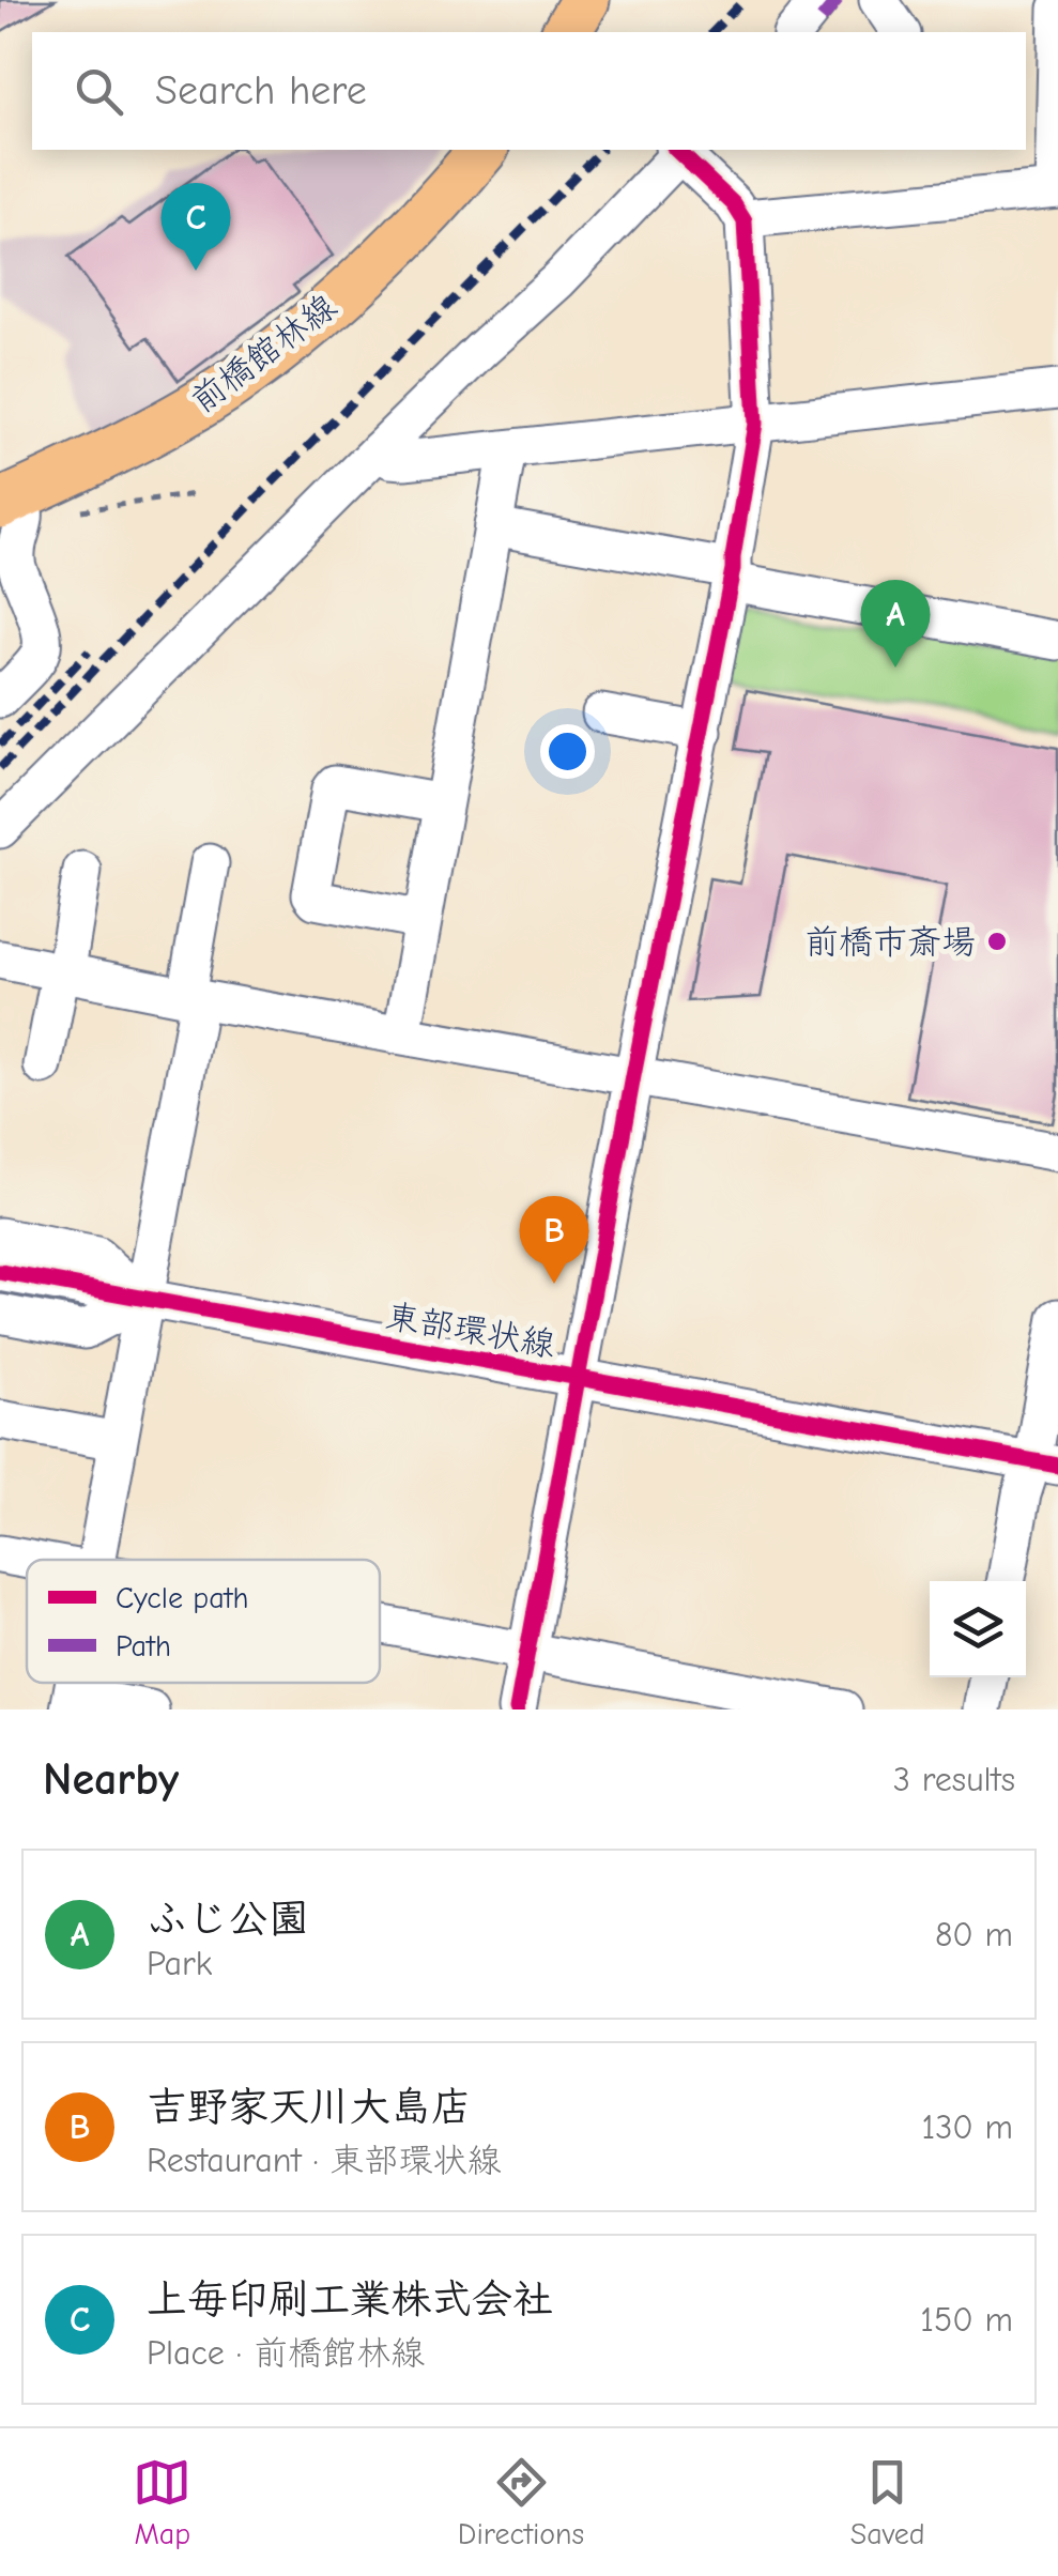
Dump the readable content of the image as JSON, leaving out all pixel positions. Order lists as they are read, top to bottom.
{
  "streets": {
    "main road": ["前橋館林線"],
    "street": ["東部環状線"]
  },
  "places": ["前橋市斎場"],
  "legend": ["Cycle path", "Path"],
  "page": {
    "search": "Search here",
    "pins": ["C", "A", "B"],
    "heading": ["Nearby", "3 results"],
    "list": [
      {
        "mark": "A",
        "name": "ふじ公園",
        "note": "Park",
        "value": "80 m"
      },
      {
        "mark": "B",
        "name": "吉野家天川大島店",
        "note": "Restaurant · 東部環状線",
        "value": "130 m"
      },
      {
        "mark": "C",
        "name": "上毎印刷工業株式会社",
        "note": "Place · 前橋館林線",
        "value": "150 m"
      }
    ],
    "nav": ["Map", "Directions", "Saved"]
  }
}
